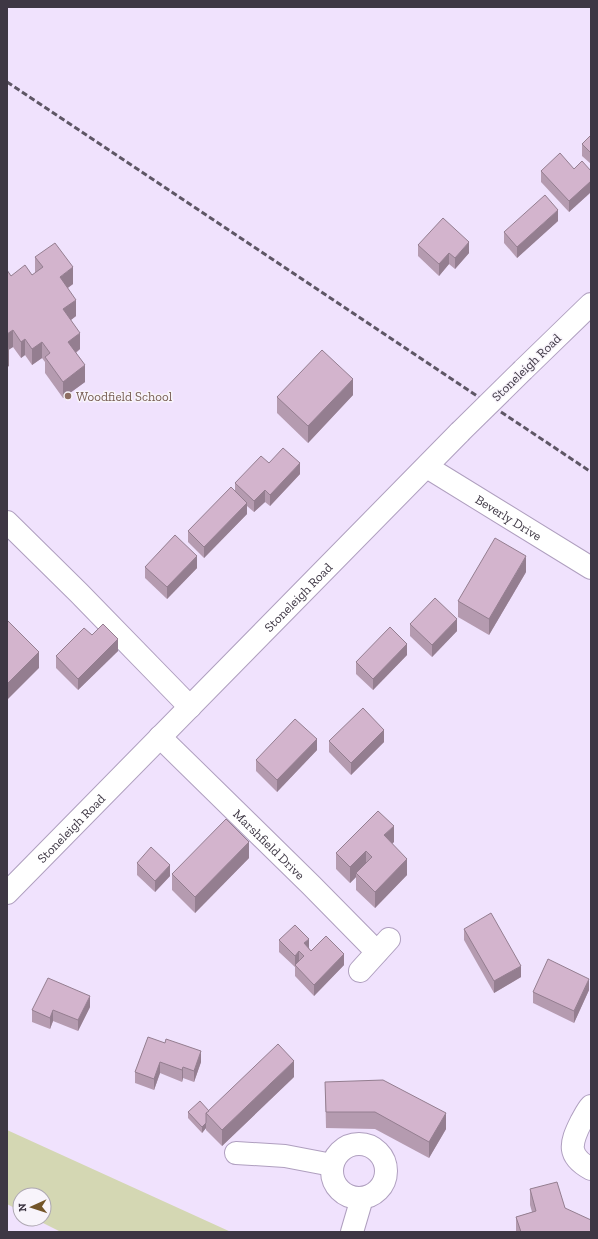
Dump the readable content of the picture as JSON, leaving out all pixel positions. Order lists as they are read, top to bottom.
{
  "streets": {
    "street": ["Stoneleigh Road", "Beverly Drive", "Marshfield Drive"]
  },
  "crossings": [
    ["Stoneleigh Road", "Beverly Drive"],
    ["Stoneleigh Road", "Marshfield Drive"]
  ],
  "places": ["Woodfield School"],
  "north": "left"
}
